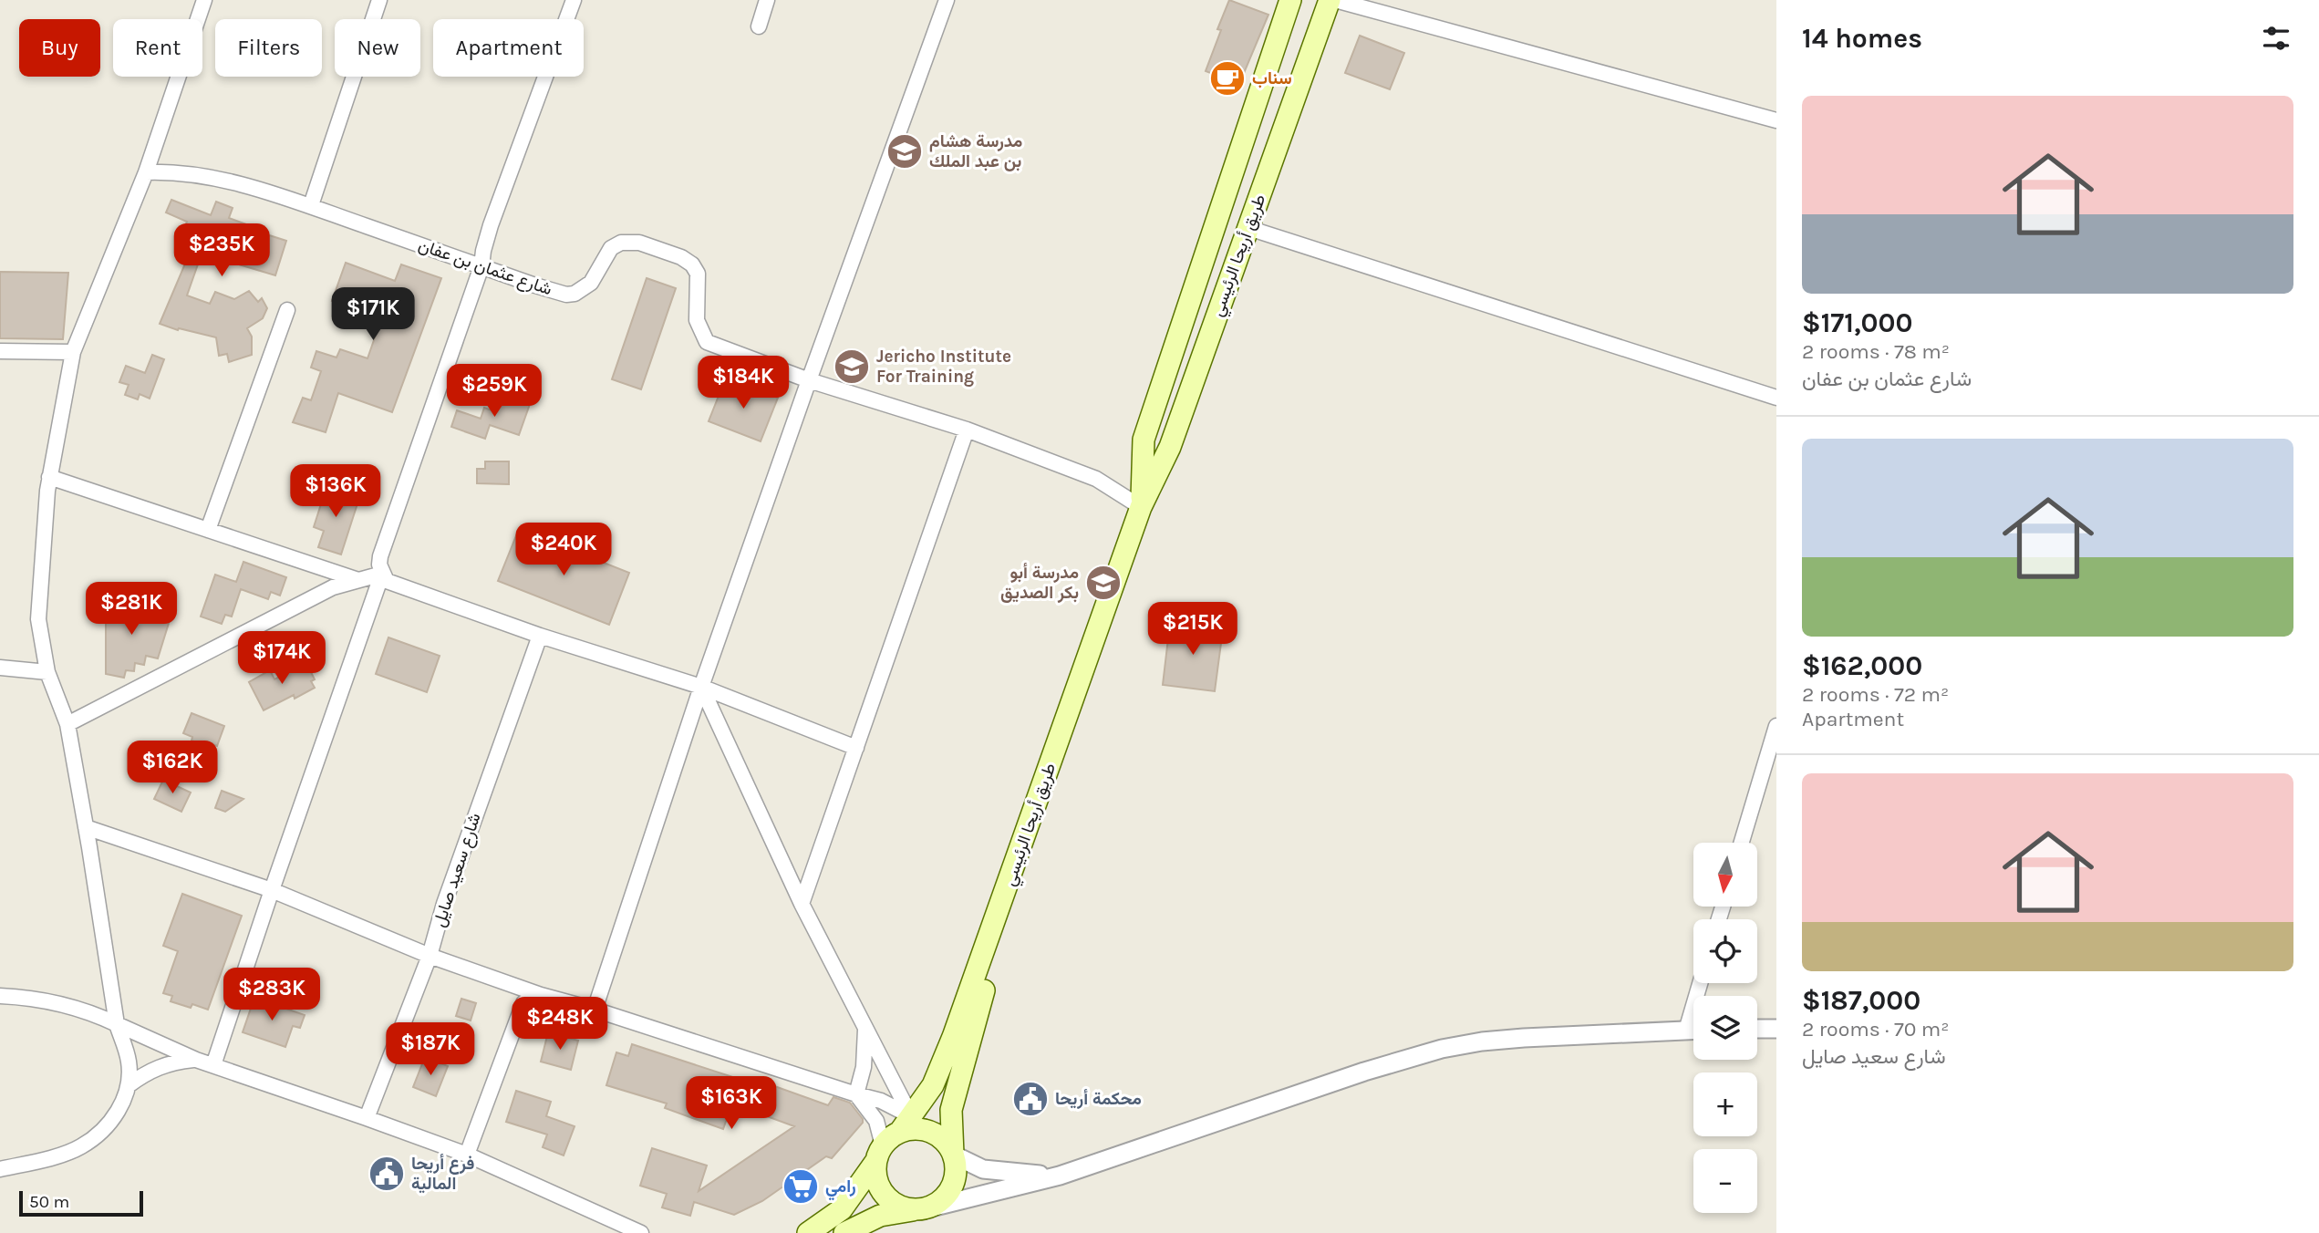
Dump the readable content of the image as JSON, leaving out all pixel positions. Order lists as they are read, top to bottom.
{
  "streets": {
    "main road": ["طريق أريحا الرئيسي"],
    "street": ["شارع عثمان بن عفان", "شارع سعيد صايل"]
  },
  "places": {
    "cafe": ["سناب"],
    "school or university": ["مدرسة هشام بن عبد الملك", "Jericho Institute For Training", "مدرسة أبو بكر الصديق"],
    "public building": ["محكمة أريحا", "فرع أريحا المالية"],
    "supermarket": ["رامي"]
  },
  "scale_bar": "50 m",
  "north": "bottom",
  "page": {
    "heading": "14 homes",
    "chip": [
      "Buy",
      "Rent",
      "Filters",
      "New",
      "Apartment"
    ],
    "list": [
      {
        "name": "$171,000",
        "note": "2 rooms · 78 m² · شارع عثمان بن عفان"
      },
      {
        "name": "$162,000",
        "note": "2 rooms · 72 m² · Apartment"
      },
      {
        "name": "$187,000",
        "note": "2 rooms · 70 m² · شارع سعيد صايل"
      }
    ],
    "price": [
      "$235K",
      "$171K",
      "$184K",
      "$259K",
      "$136K",
      "$240K",
      "$281K",
      "$215K",
      "$174K",
      "$162K",
      "$283K",
      "$248K",
      "$187K",
      "$163K"
    ],
    "map_buttons": ["+", "−"],
    "scale": "50 m"
  }
}
